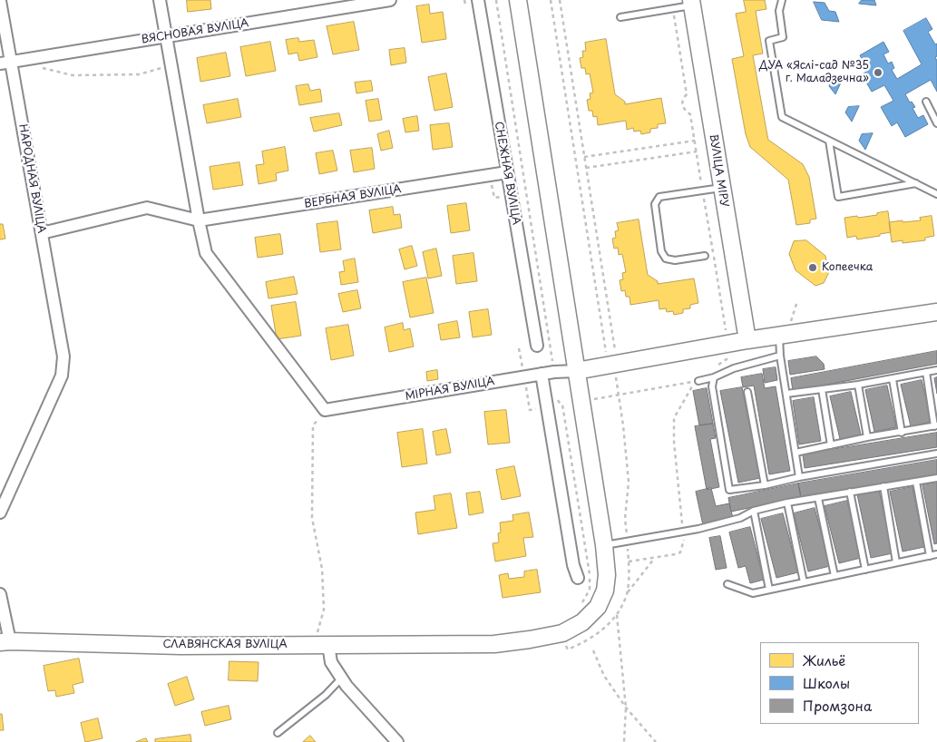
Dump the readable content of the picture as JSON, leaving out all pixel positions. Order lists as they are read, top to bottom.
{
  "streets": {
    "street": [
      "ВЯСНОВАЯ ВУЛІЦА",
      "ВУЛІЦА МІРУ",
      "СНЕЖНАЯ ВУЛІЦА",
      "НАРОДНАЯ ВУЛІЦА",
      "ВЕРБНАЯ ВУЛІЦА",
      "МІРНАЯ ВУЛІЦА",
      "СЛАВЯНСКАЯ ВУЛІЦА"
    ]
  },
  "crossings": [
    ["ВЯСНОВАЯ ВУЛІЦА", "НАРОДНАЯ ВУЛІЦА"],
    ["СНЕЖНАЯ ВУЛІЦА", "ВЕРБНАЯ ВУЛІЦА"],
    ["МІРНАЯ ВУЛІЦА", "СЛАВЯНСКАЯ ВУЛІЦА"]
  ],
  "places": ["ДУА «Яслі-сад №35 г. Маладзечна»", "Копеечка"],
  "legend": ["Жильё", "Школы", "Промзона"]
}
